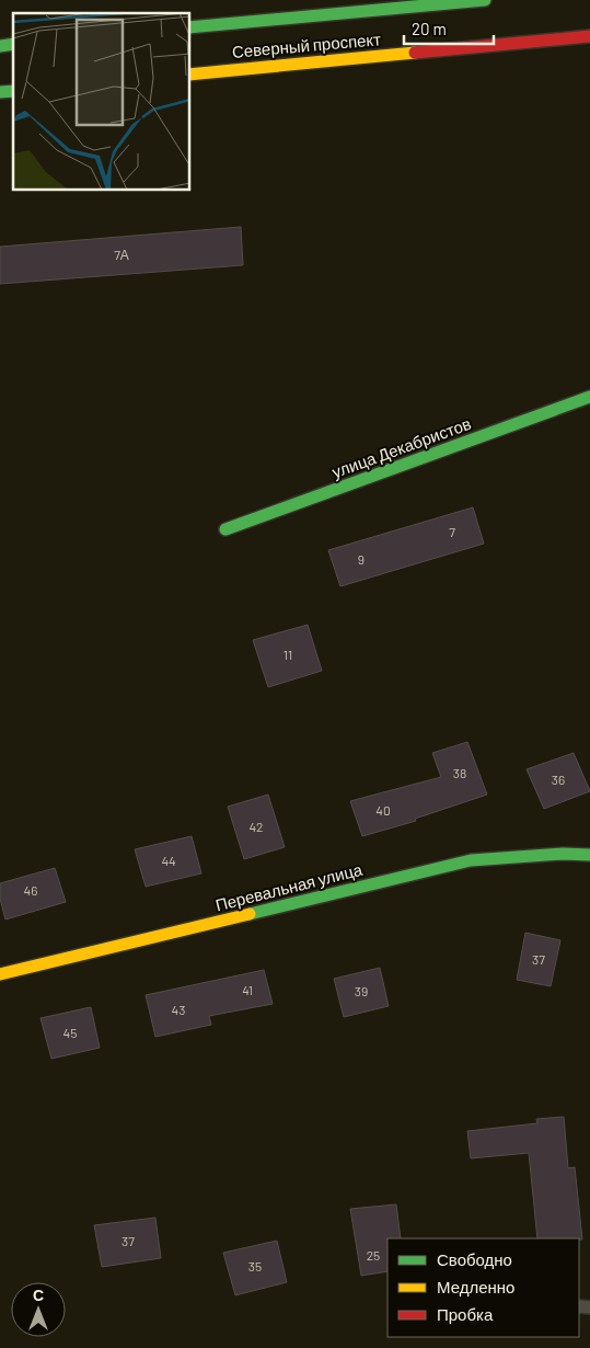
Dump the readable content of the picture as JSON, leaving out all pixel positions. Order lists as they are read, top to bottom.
{
  "streets": {
    "street": ["Северный проспект", "улица Декабристов", "Перевальная улица"]
  },
  "house_numbers": [
    "7А",
    "7",
    "9",
    "11",
    "38",
    "36",
    "40",
    "42",
    "44",
    "46",
    "37",
    "41",
    "39",
    "43",
    "45",
    "37",
    "25",
    "35"
  ],
  "legend": ["Свободно", "Медленно", "Пробка"],
  "scale_bar": "20 m",
  "north": "top"
}
